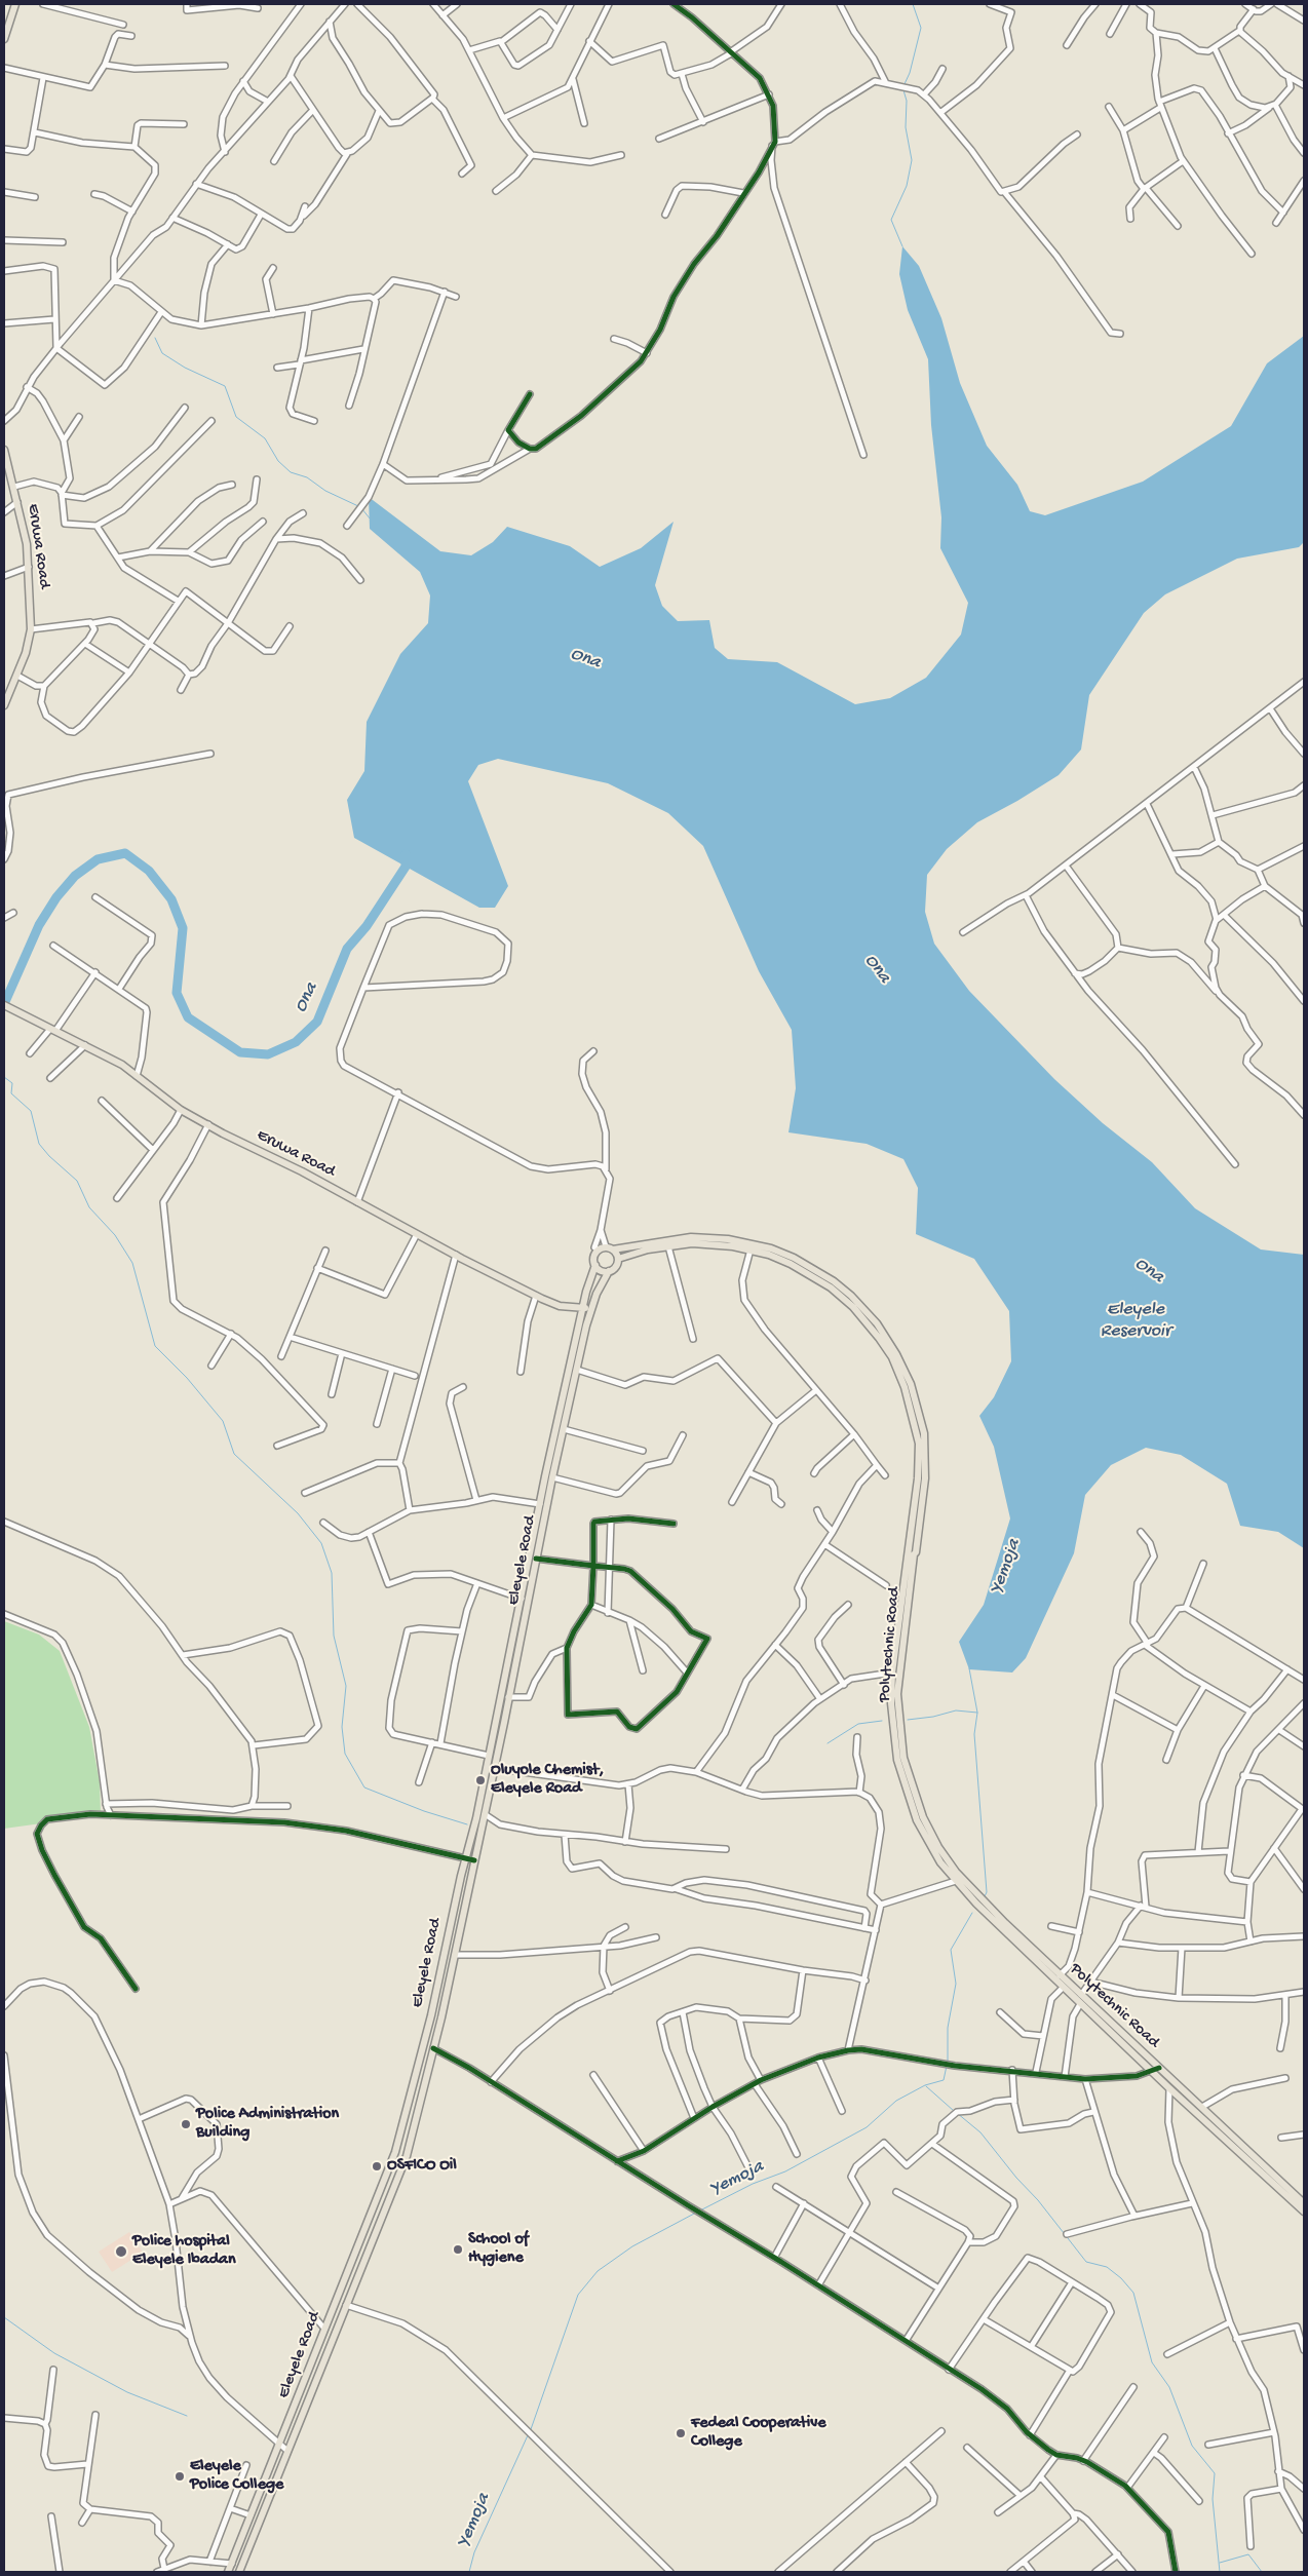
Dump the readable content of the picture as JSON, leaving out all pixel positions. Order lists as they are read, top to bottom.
{
  "streets": {
    "main road": ["Eruwa Road", "Eleyele Road", "Polytechnic Road"]
  },
  "crossings": [
    ["Eruwa Road", "Eleyele Road"]
  ],
  "water": ["Ona", "Eleyele Reservoir", "Yemoja"],
  "places": [
    "Oluyole Chemist, Eleyele Road",
    "Police Administration Building",
    "OSFICO Oil",
    "School of Hygiene",
    "Police hospital Eleyele Ibadan",
    "Fedeal Cooperative College",
    "Eleyele Police College"
  ]
}
